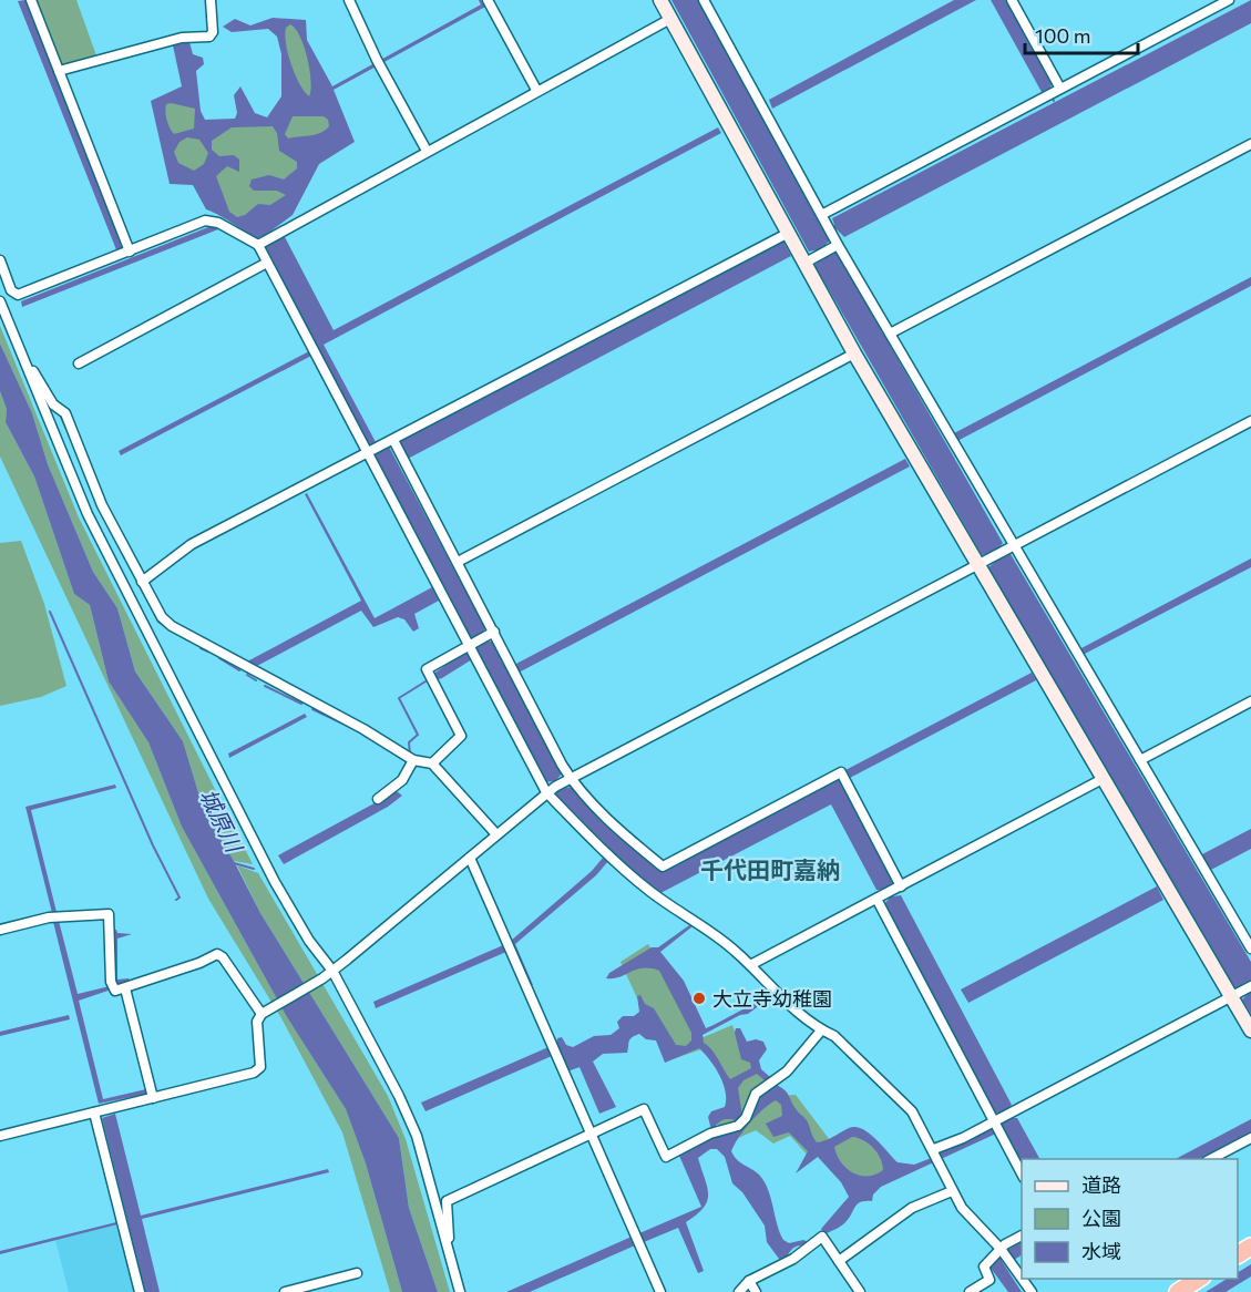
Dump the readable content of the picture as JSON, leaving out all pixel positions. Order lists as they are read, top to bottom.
{
  "districts": ["千代田町嘉納"],
  "water": ["城原川"],
  "places": ["大立寺幼稚園"],
  "legend": ["道路", "公園", "水域"],
  "scale_bar": "100 m"
}
